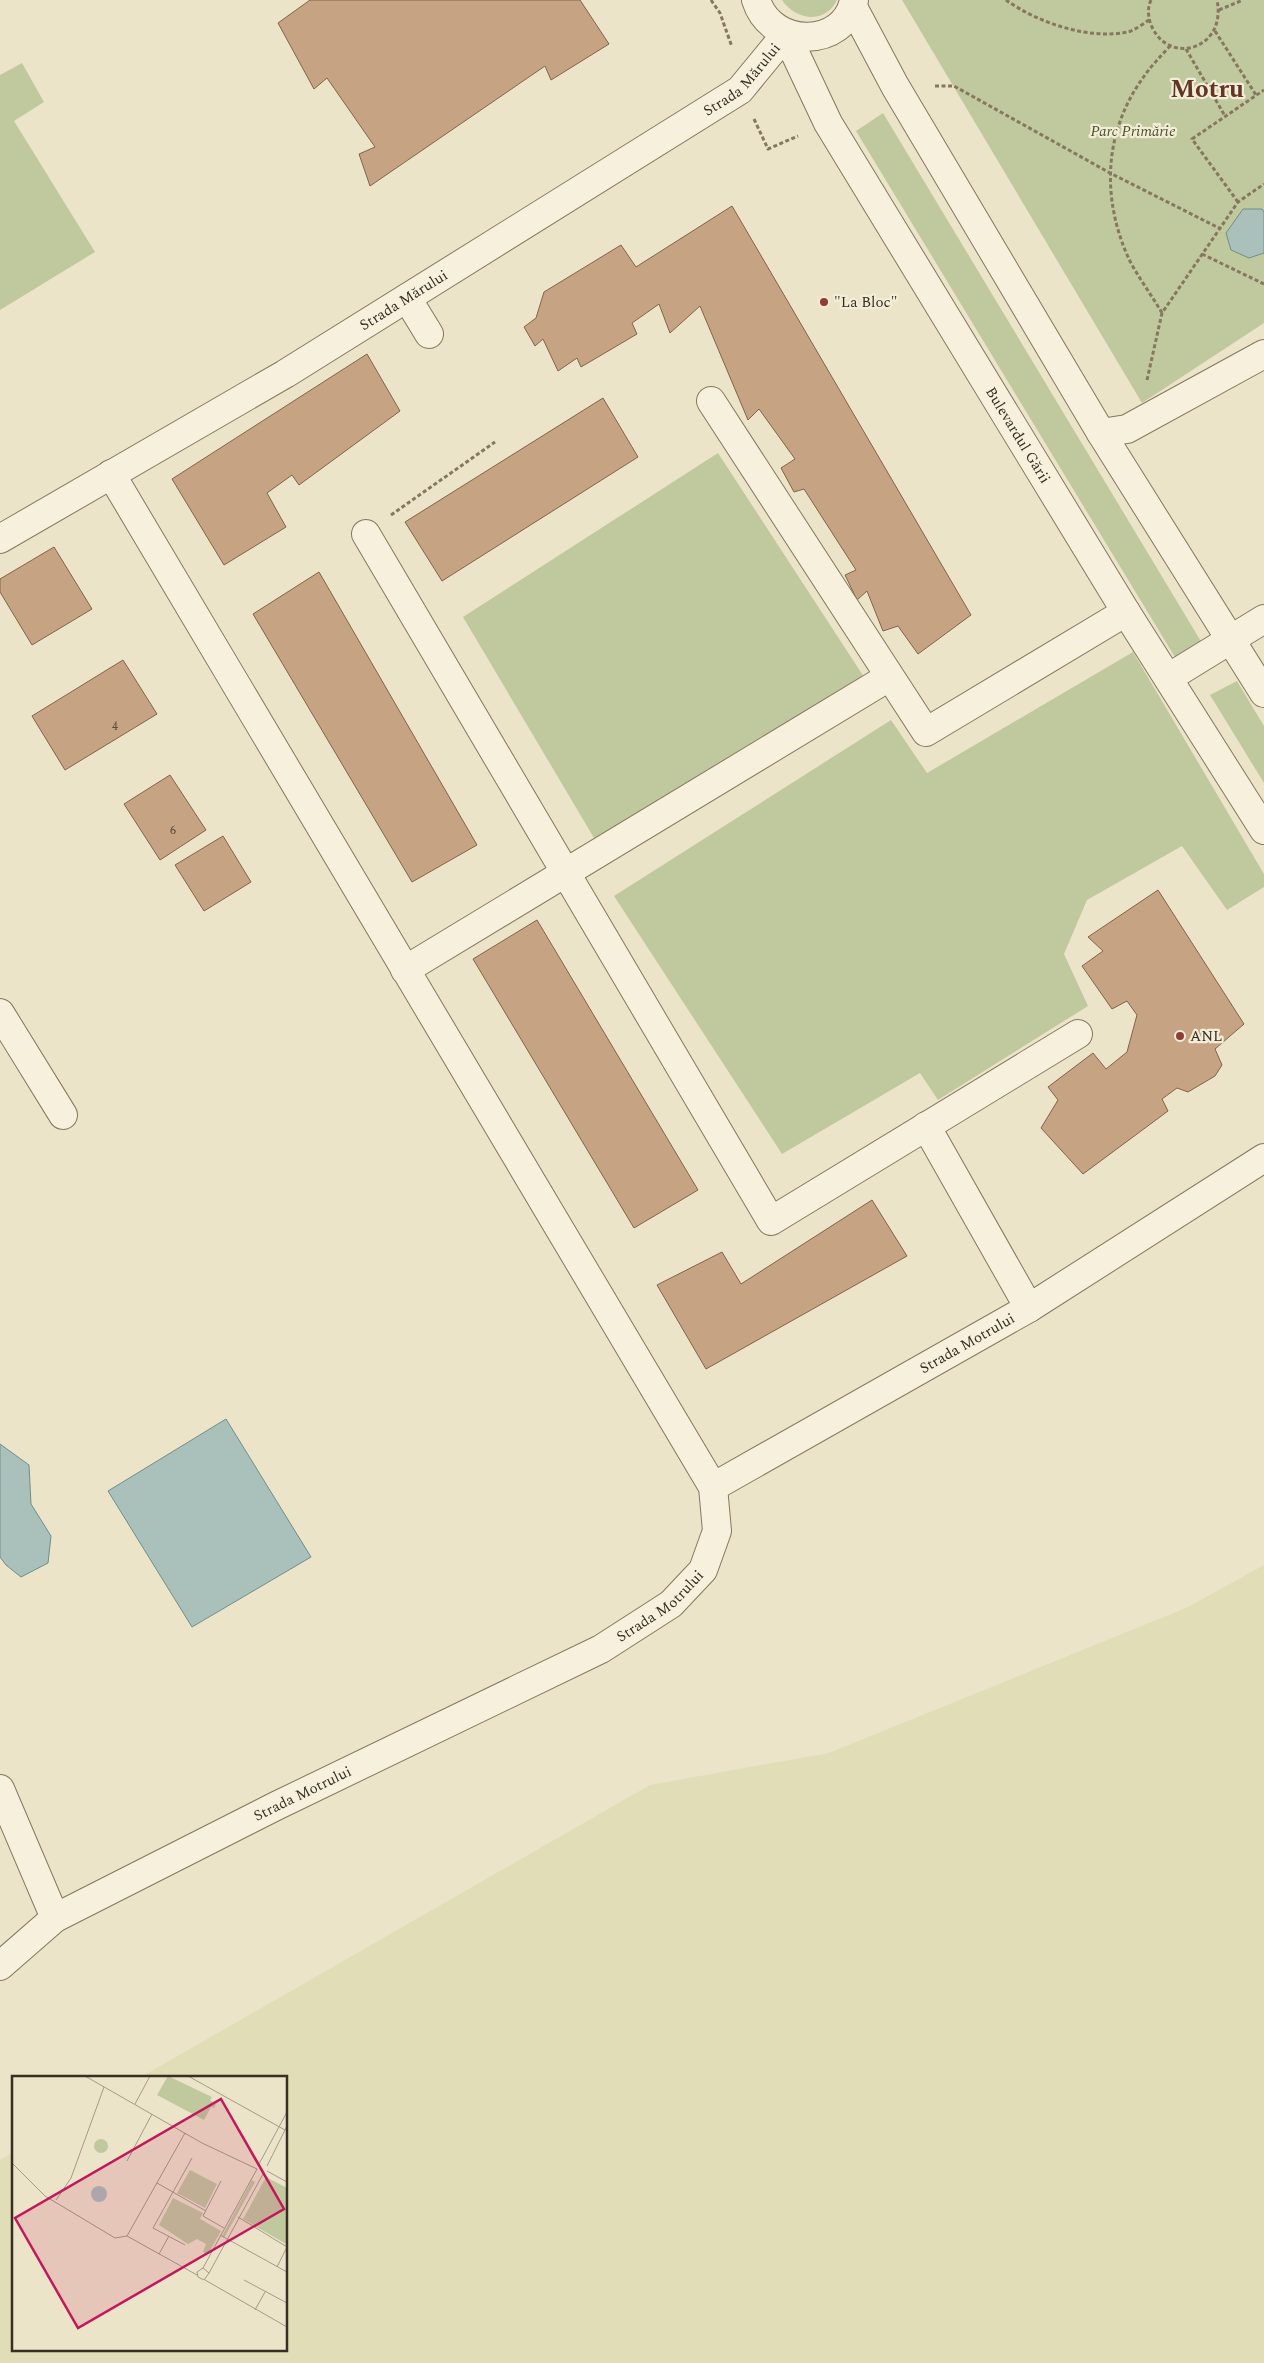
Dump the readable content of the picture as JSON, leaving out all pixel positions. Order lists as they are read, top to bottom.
{
  "streets": {
    "street": ["Strada Mărului", "Bulevardul Gării", "Strada Motrului"]
  },
  "crossings": [
    ["Strada Mărului", "Bulevardul Gării"]
  ],
  "districts": ["Motru"],
  "parks": ["Parc Primărie"],
  "places": ["\"La Bloc\"", "ANL"],
  "house_numbers": ["4", "6"]
}
